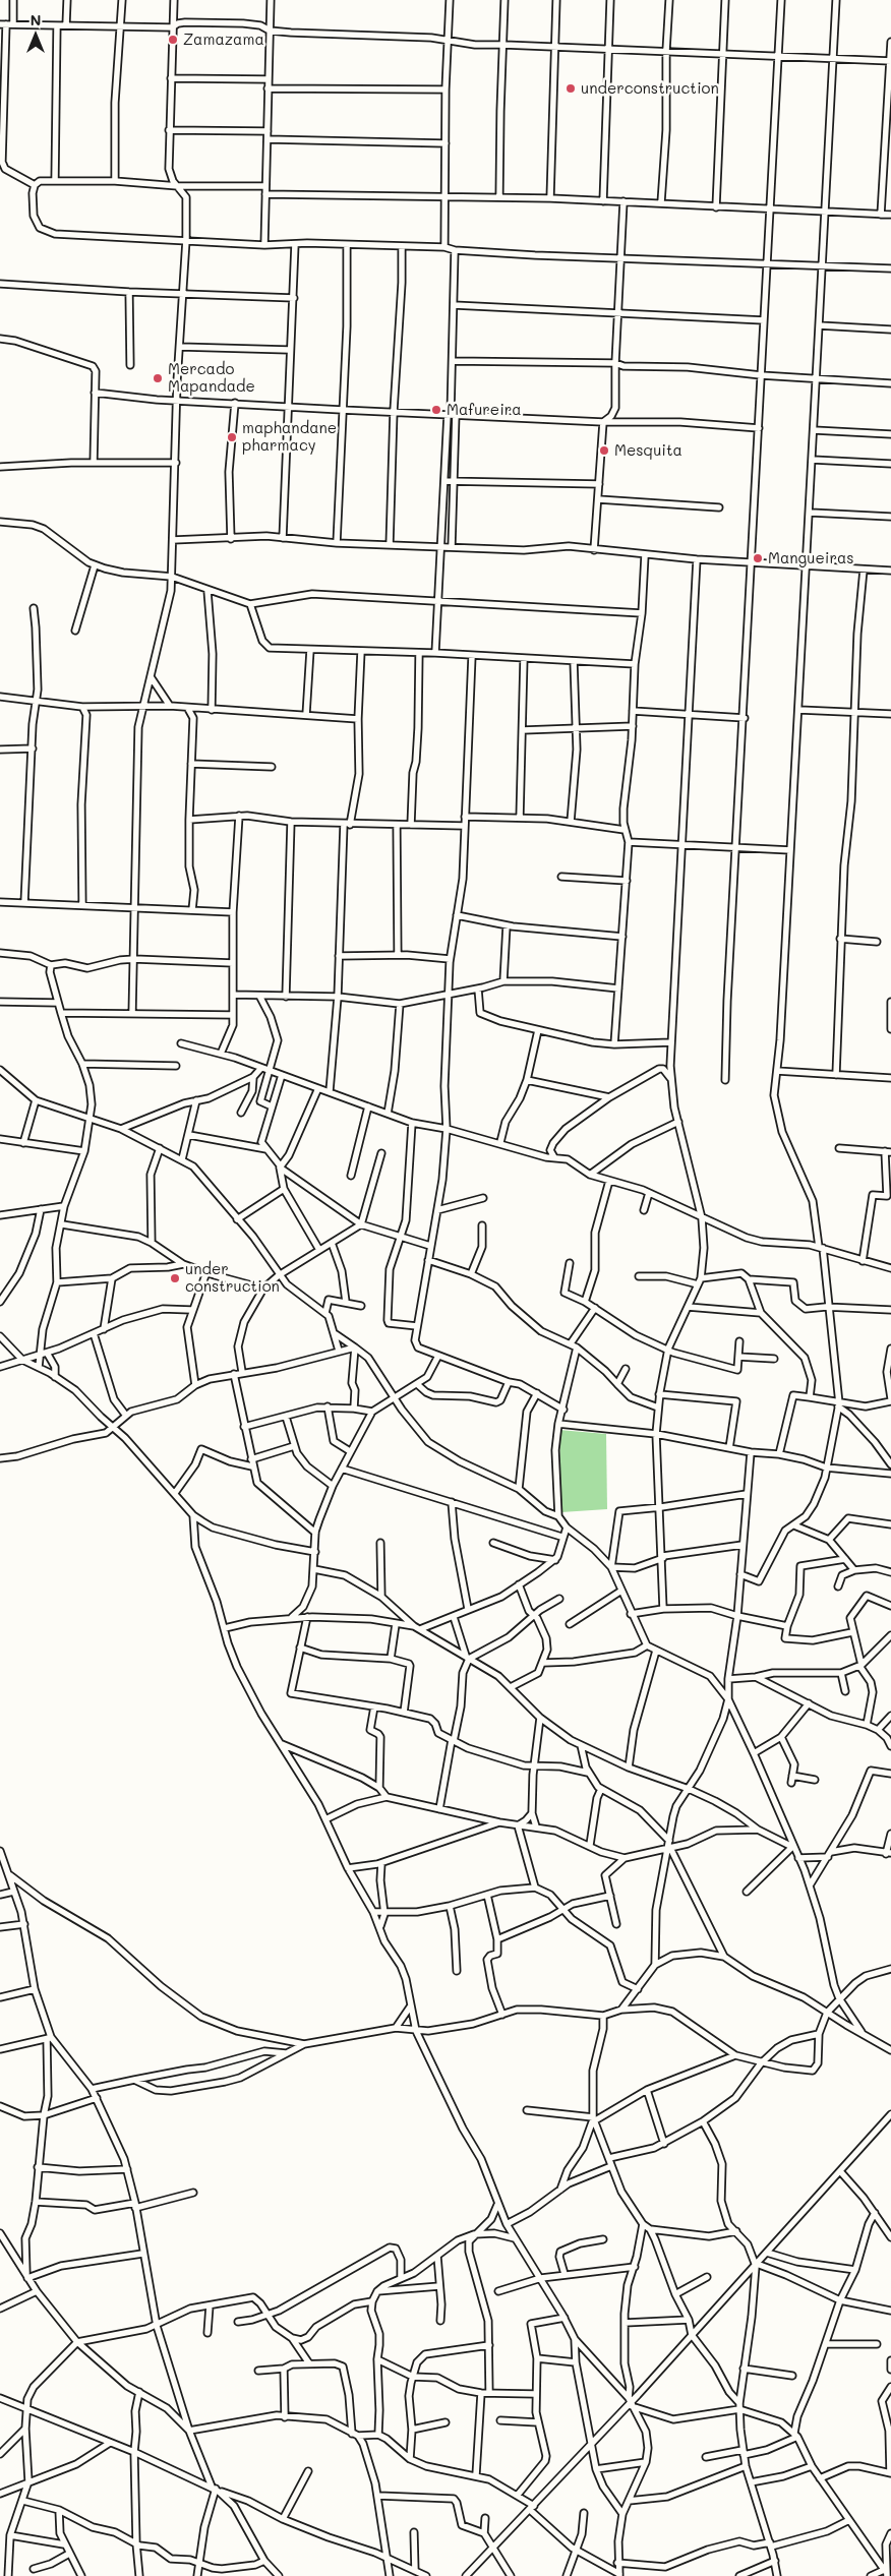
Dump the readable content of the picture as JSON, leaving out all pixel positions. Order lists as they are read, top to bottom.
{
  "places": [
    "Zamazama",
    "underconstruction",
    "Mercado Mapandade",
    "Mafureira",
    "maphandane pharmacy",
    "Mesquita",
    "Mangueiras",
    "under construction"
  ],
  "north": "top"
}
